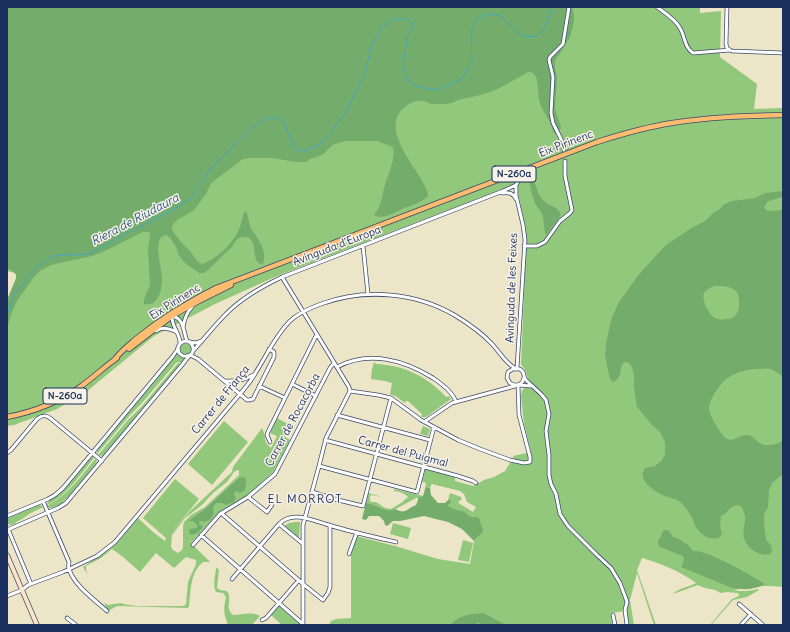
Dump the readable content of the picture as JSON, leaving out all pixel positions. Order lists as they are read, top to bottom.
{
  "streets": {
    "main road": ["Eix Pirinenc", "N-260a"],
    "street": [
      "Avinguda d'Europa",
      "Avinguda de les Feixes",
      "Carrer de França",
      "Carrer de Rocacorba",
      "Carrer del Puigmal"
    ]
  },
  "crossings": [
    ["Eix Pirinenc", "Avinguda d'Europa"],
    ["Avinguda d'Europa", "Avinguda de les Feixes"],
    ["Avinguda de les Feixes", "Carrer de França"]
  ],
  "districts": ["EL MORROT"],
  "water": ["Riera de Riudaura"]
}
